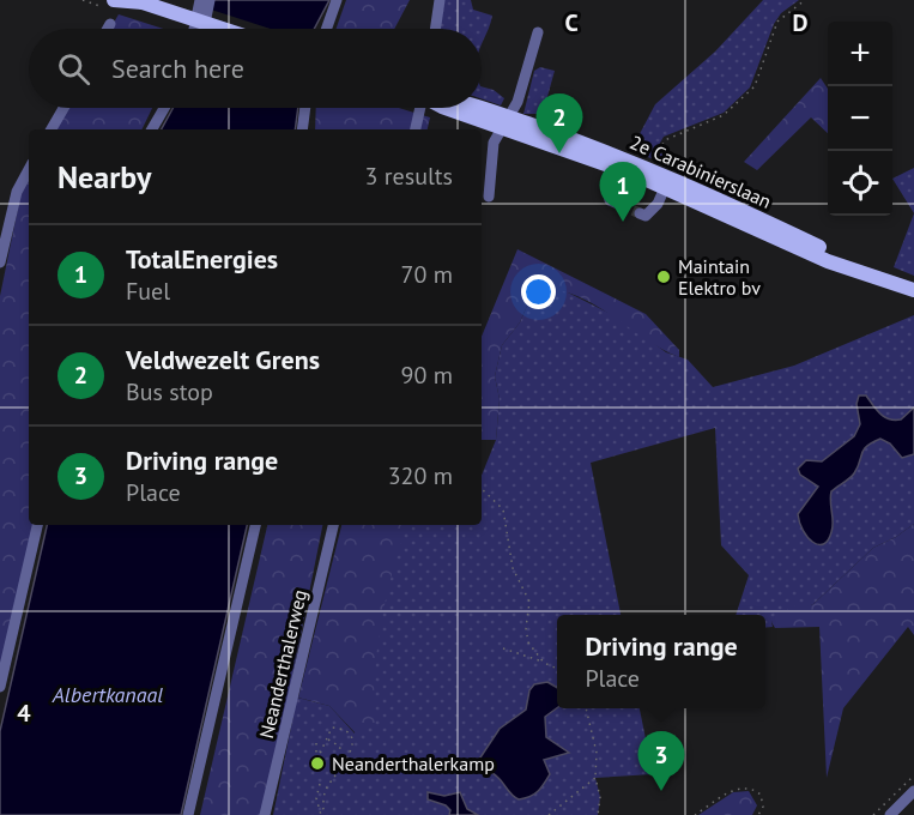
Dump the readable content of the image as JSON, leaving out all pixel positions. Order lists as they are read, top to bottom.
{
  "streets": {
    "main road": ["2e Carabinierslaan"],
    "street": ["Neanderthalerweg"]
  },
  "water": ["Albertkanaal"],
  "places": ["Maintain Elektro bv", "Neanderthalerkamp"],
  "page": {
    "map_buttons": ["+", "−"],
    "search": "Search here",
    "pins": ["2", "1", "3"],
    "heading": ["Nearby", "3 results"],
    "list": [
      {
        "mark": "1",
        "name": "TotalEnergies",
        "note": "Fuel",
        "value": "70 m"
      },
      {
        "mark": "2",
        "name": "Veldwezelt Grens",
        "note": "Bus stop",
        "value": "90 m"
      },
      {
        "mark": "3",
        "name": "Driving range",
        "note": "Place",
        "value": "320 m"
      }
    ],
    "popup": ["Driving range", "Place"]
  },
  "grid": {
    "columns": ["C", "D"],
    "rows": ["4"]
  }
}
